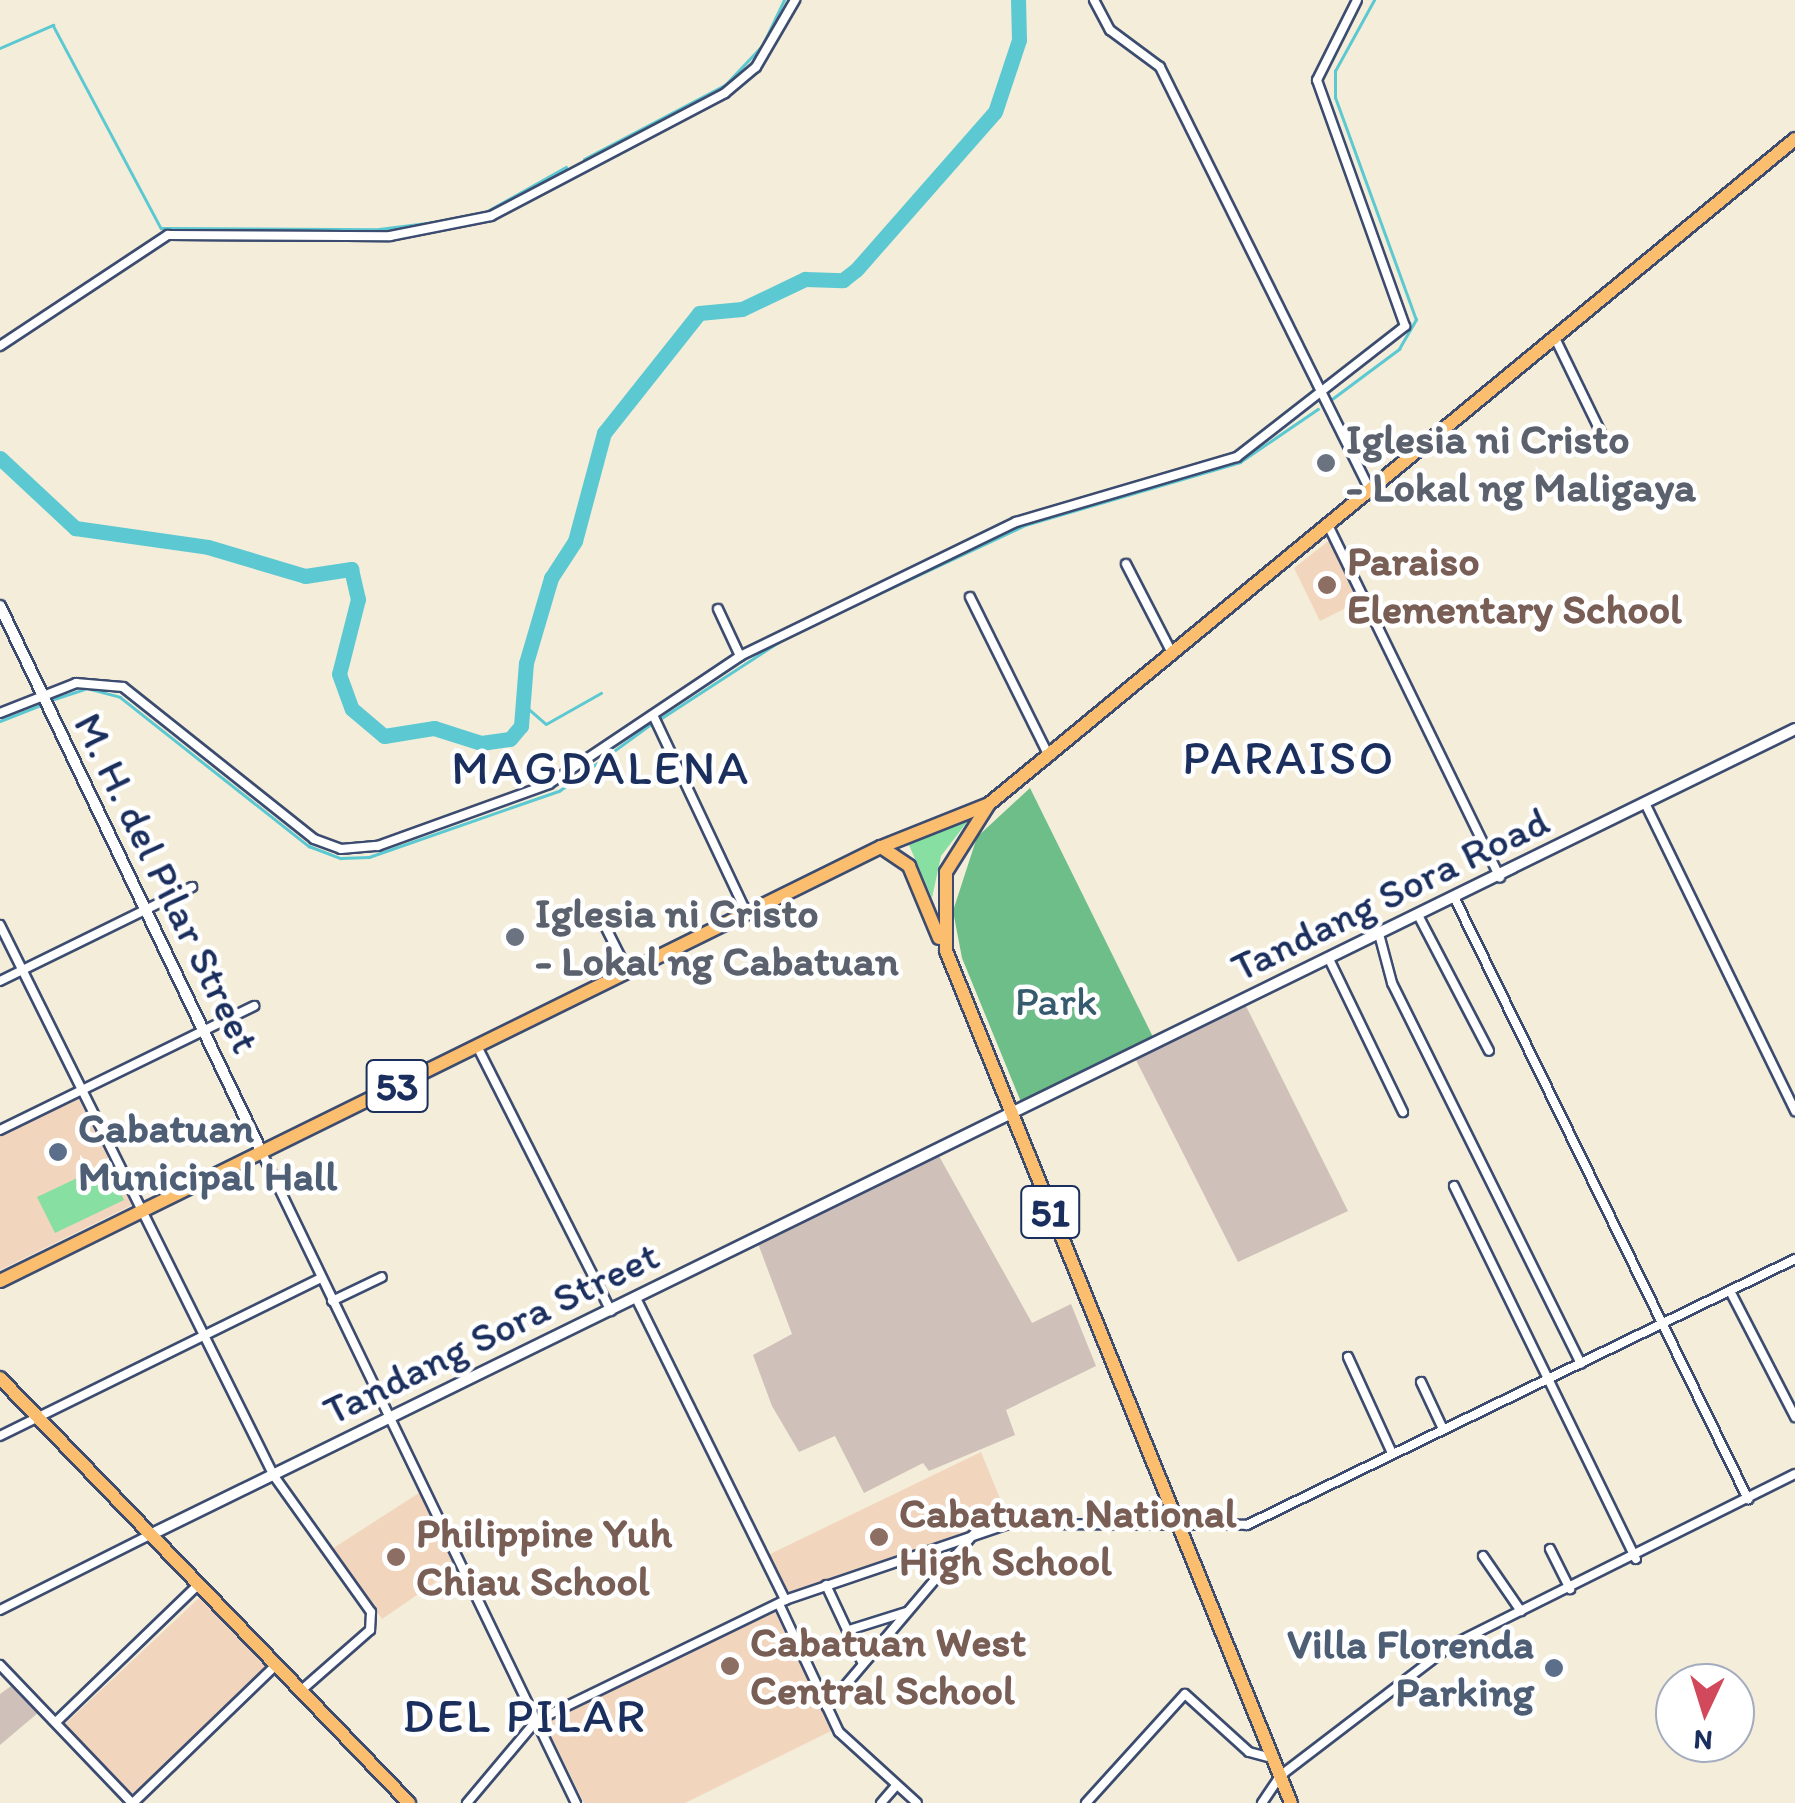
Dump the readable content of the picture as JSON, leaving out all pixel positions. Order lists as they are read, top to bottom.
{
  "streets": {
    "highway": ["53", "51"],
    "street": ["M. H. del Pilar Street", "Tandang Sora Road", "Tandang Sora Street"]
  },
  "crossings": [
    ["M. H. del Pilar Street", "53"],
    ["Tandang Sora Road", "51"],
    ["Tandang Sora Road", "Tandang Sora Street"],
    ["53", "51"],
    ["51", "Tandang Sora Street"]
  ],
  "districts": ["PARAISO", "MAGDALENA", "DEL PILAR"],
  "parks": ["Park"],
  "places": [
    "Iglesia ni Cristo - Lokal ng Maligaya",
    "Paraiso Elementary School",
    "Iglesia ni Cristo - Lokal ng Cabatuan",
    "Cabatuan Municipal Hall",
    "Cabatuan National High School",
    "Philippine Yuh Chiau School",
    "Cabatuan West Central School",
    "Villa Florenda Parking"
  ],
  "north": "bottom"
}
